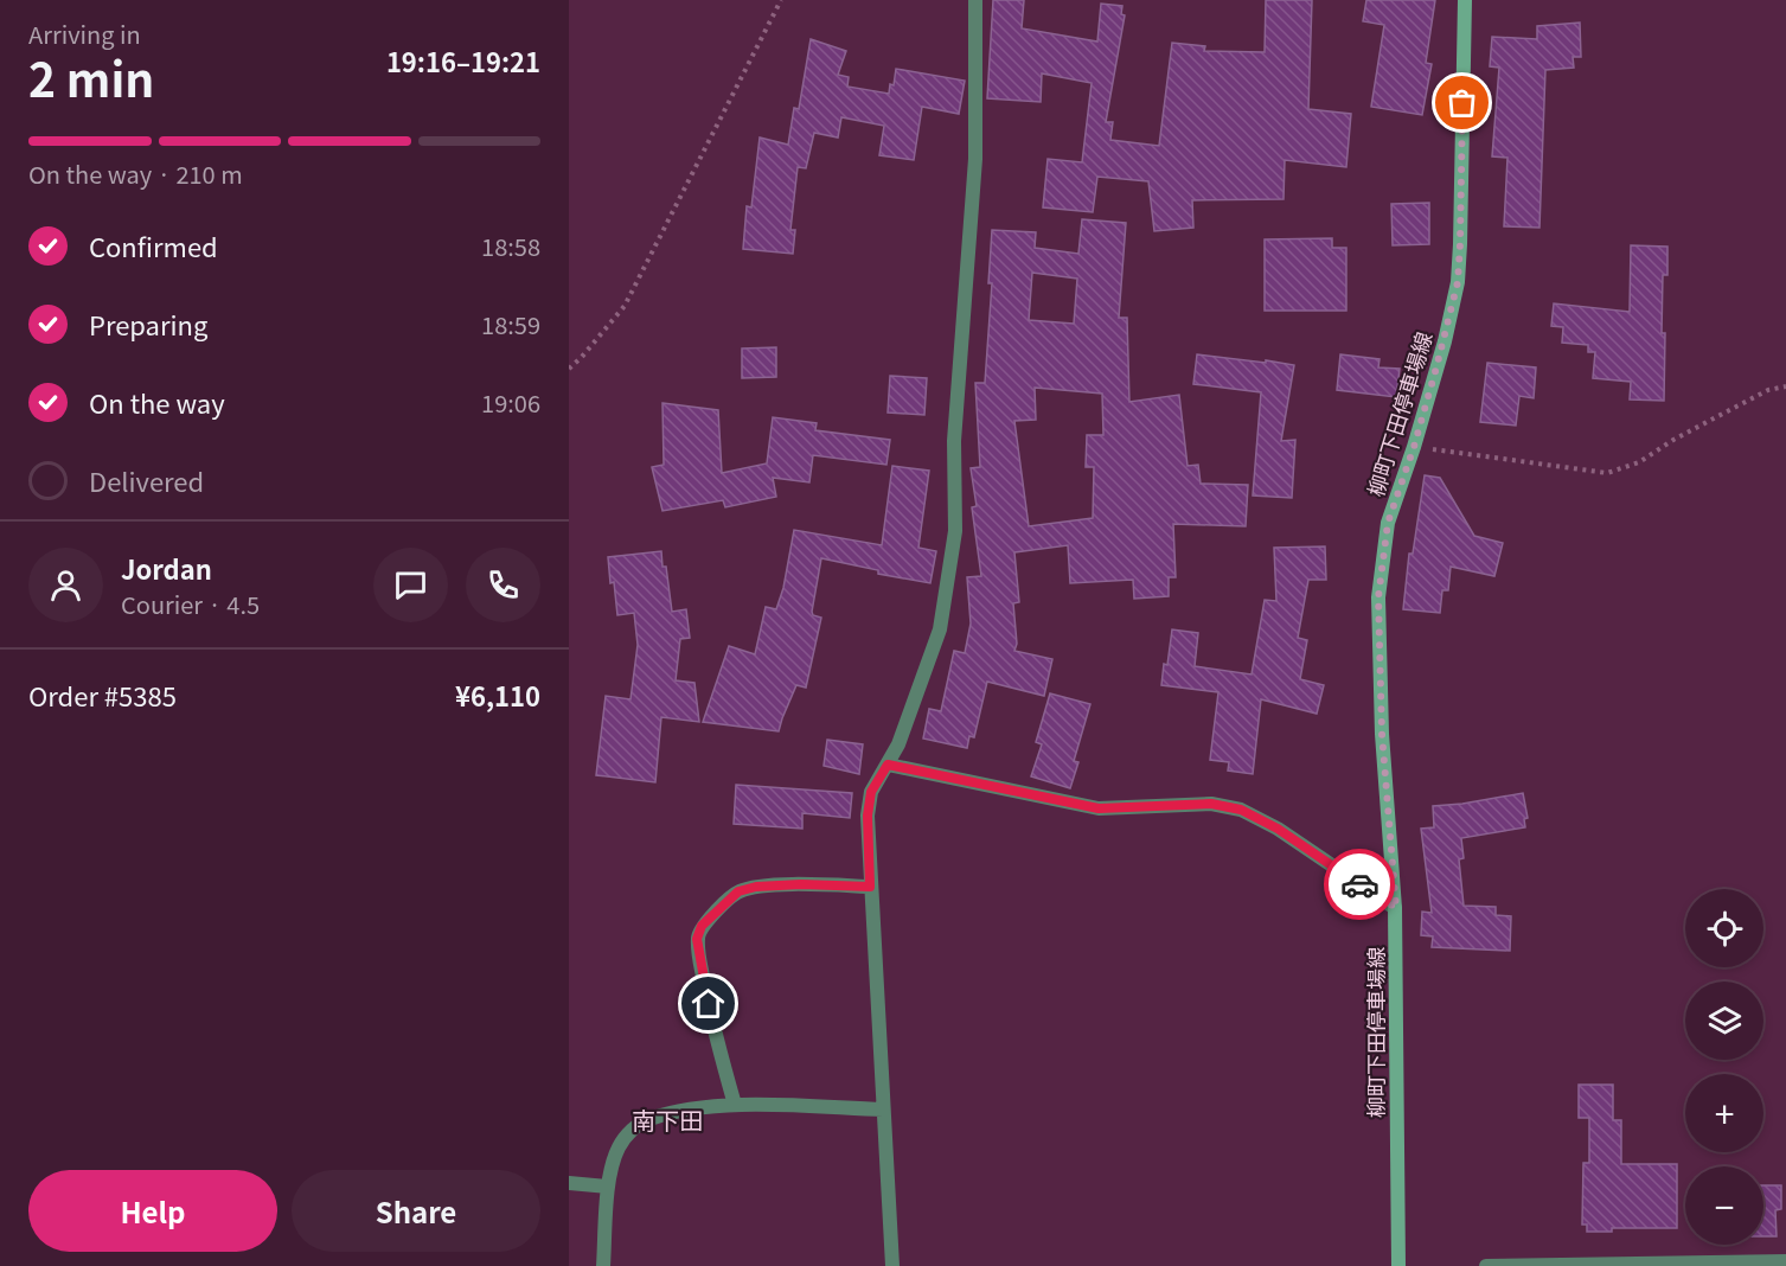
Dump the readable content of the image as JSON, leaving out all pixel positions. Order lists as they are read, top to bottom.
{
  "streets": {
    "main road": ["柳町下田停車場線"]
  },
  "districts": ["南下田"],
  "page": {
    "heading": ["2 min", "Arriving in", "19:16–19:21"],
    "panel": [
      "Jordan",
      "Courier · 4.5",
      "Order #5385",
      "¥6,110"
    ],
    "bar": "On the way · 210 m",
    "list": [
      ["Confirmed", "18:58"],
      ["Preparing", "18:59"],
      ["On the way", "19:06"],
      "Delivered"
    ],
    "map_buttons": ["+", "−"],
    "buttons": ["Help", "Share"]
  }
}
